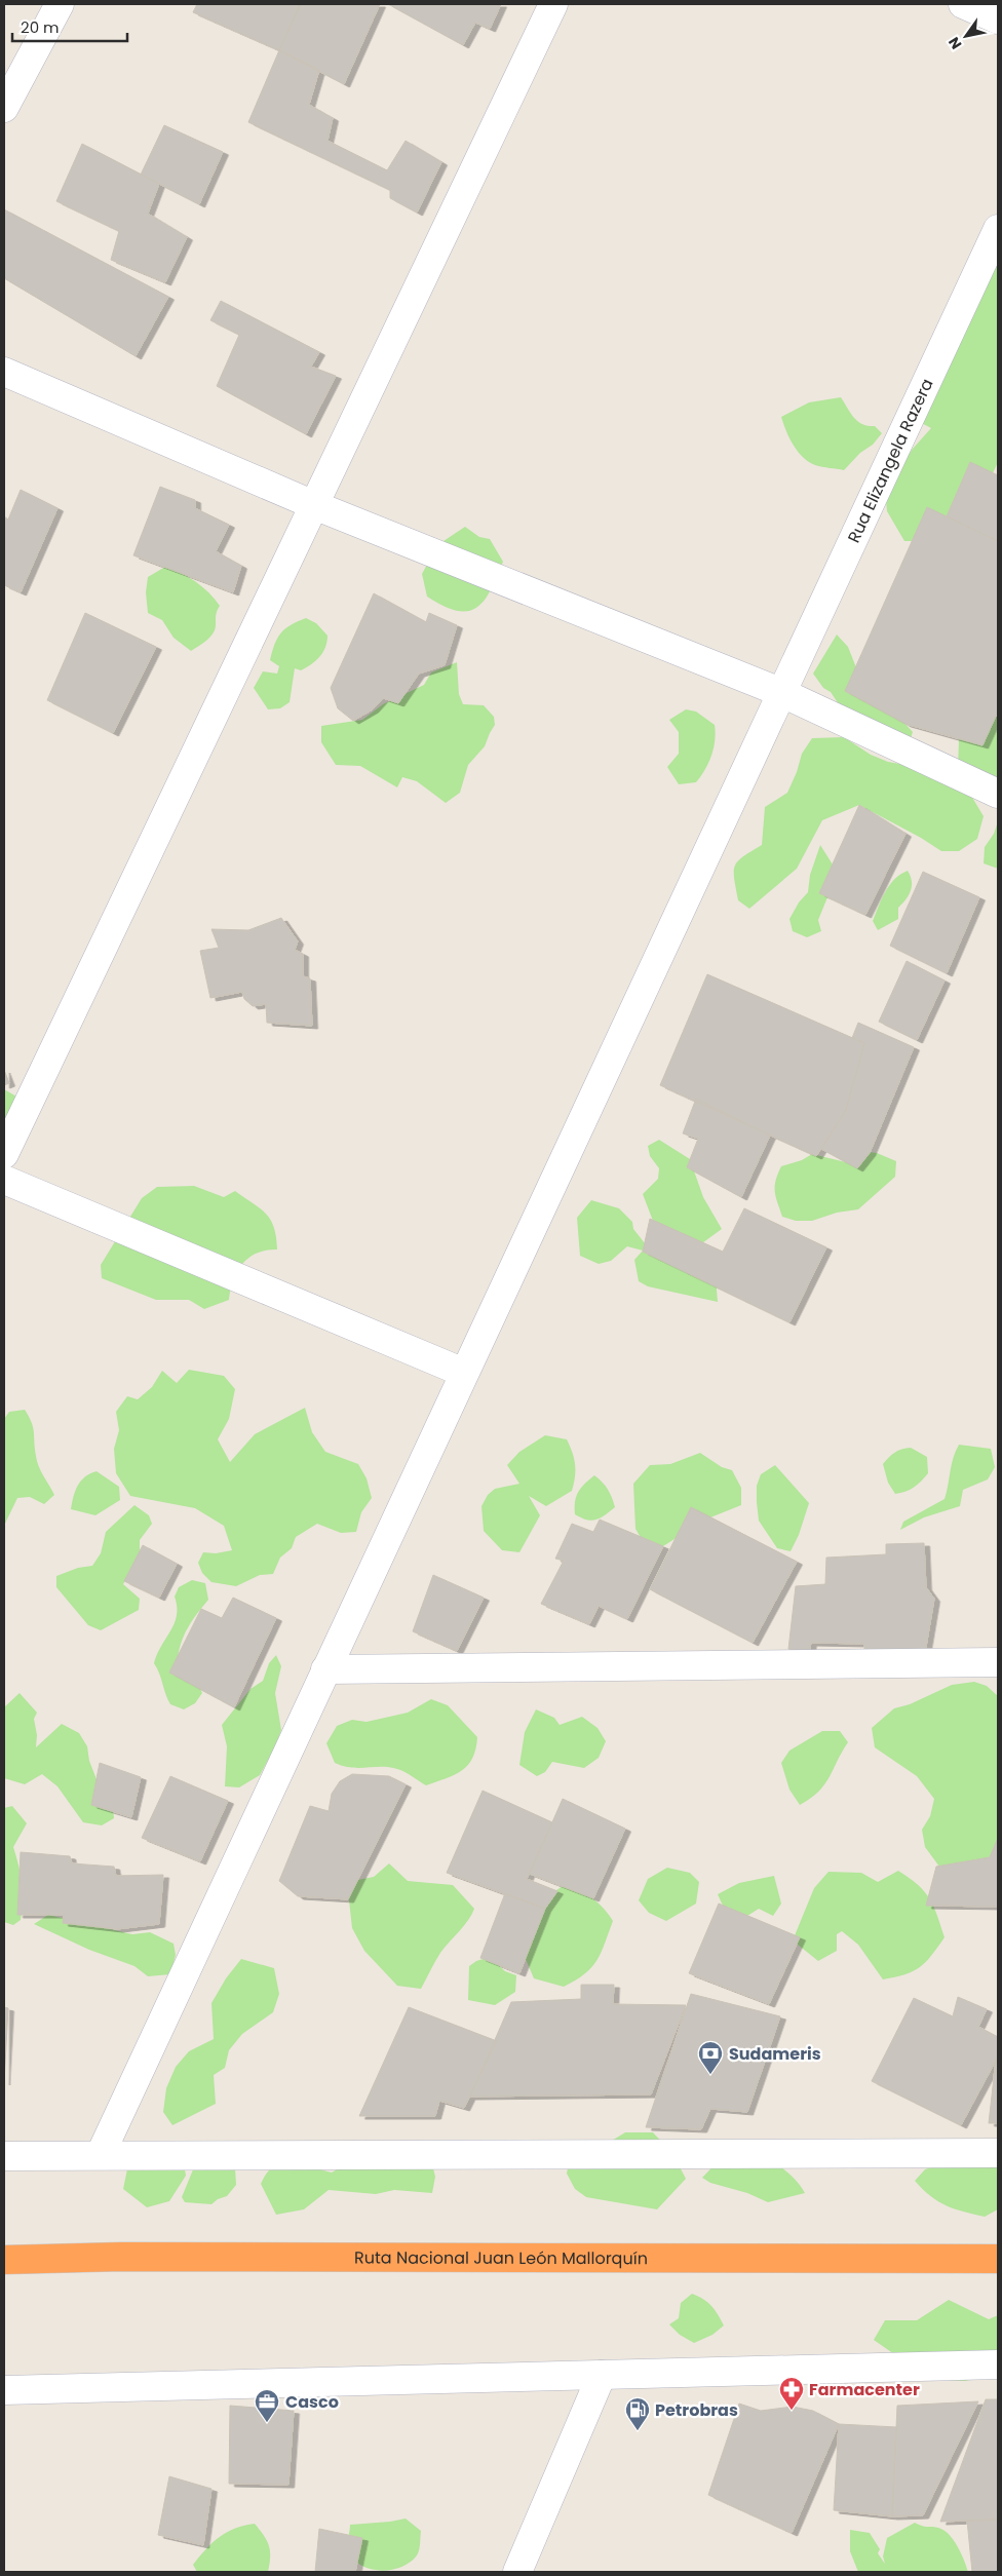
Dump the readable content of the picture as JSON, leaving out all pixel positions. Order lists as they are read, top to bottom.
{
  "streets": {
    "highway": ["Ruta Nacional Juan León Mallorquín"],
    "street": ["Rua Elizangela Razera"]
  },
  "places": {
    "bank": ["Sudameris"],
    "pharmacy": ["Farmacenter"],
    "office": ["Casco"],
    "fuel station": ["Petrobras"]
  },
  "scale_bar": "20 m",
  "north": "bottom left"
}
